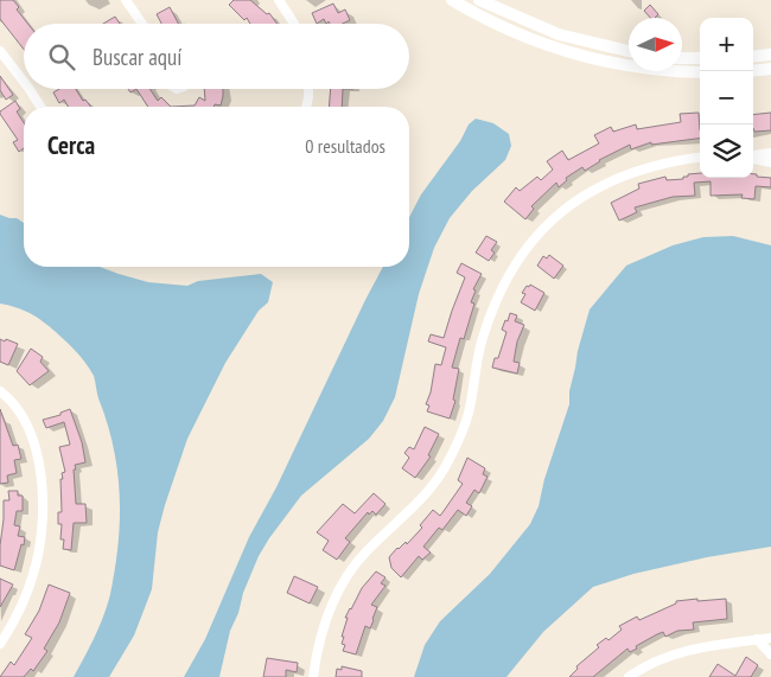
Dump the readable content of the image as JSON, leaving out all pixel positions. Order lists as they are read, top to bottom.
{
  "north": "right",
  "page": {
    "map_buttons": ["+", "−"],
    "search": "Buscar aquí",
    "heading": ["Cerca", "0 resultados"]
  }
}
